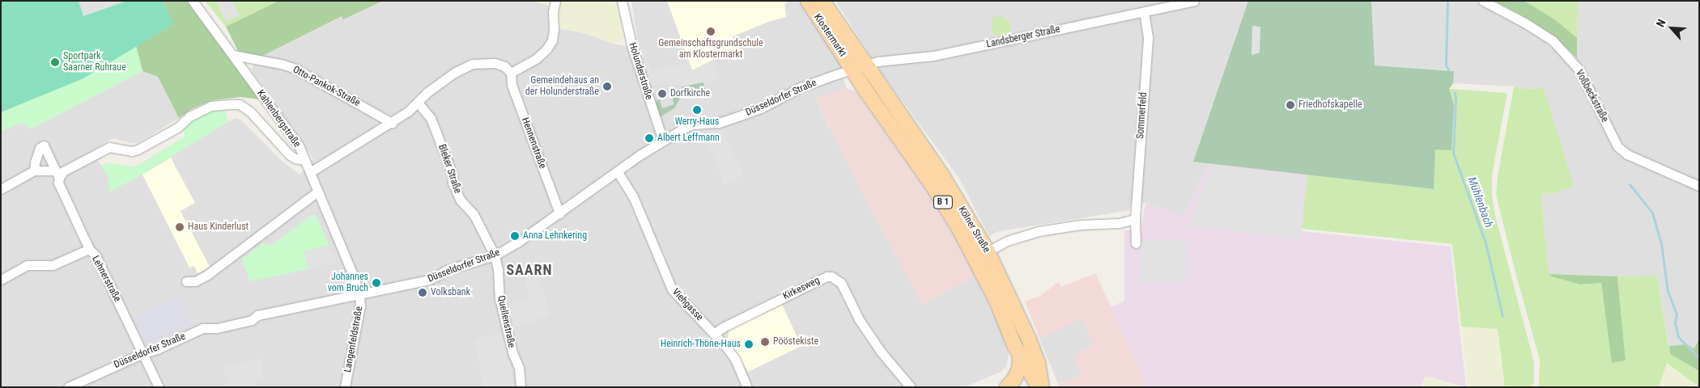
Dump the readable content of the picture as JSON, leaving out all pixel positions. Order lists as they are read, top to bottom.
{
  "streets": {
    "main road": ["Klostermarkt", "B 1", "Kölner Straße"],
    "street": [
      "Landsberger Straße",
      "Holunderstraße",
      "Otto-Pankok-Straße",
      "Voßbeckstraße",
      "Düsseldorfer Straße",
      "Sommerfeld",
      "Kahlenbergstraße",
      "Hennenstraße",
      "Bleker Straße",
      "Lehnerstraße",
      "Kirkesweg",
      "Viehgasse",
      "Quellenstraße",
      "Langenfeldstraße"
    ]
  },
  "crossings": [
    ["Klostermarkt", "Landsberger Straße"],
    ["Klostermarkt", "Düsseldorfer Straße"],
    ["Klostermarkt", "Kölner Straße"],
    ["Landsberger Straße", "Düsseldorfer Straße"],
    ["Landsberger Straße", "Sommerfeld"],
    ["Landsberger Straße", "Kölner Straße"],
    ["Holunderstraße", "Düsseldorfer Straße"],
    ["Otto-Pankok-Straße", "Kahlenbergstraße"],
    ["Düsseldorfer Straße", "Kahlenbergstraße"],
    ["Düsseldorfer Straße", "Hennenstraße"],
    ["Düsseldorfer Straße", "Bleker Straße"],
    ["Düsseldorfer Straße", "Kölner Straße"],
    ["Düsseldorfer Straße", "Lehnerstraße"],
    ["Düsseldorfer Straße", "Viehgasse"],
    ["Düsseldorfer Straße", "Quellenstraße"],
    ["Düsseldorfer Straße", "Langenfeldstraße"],
    ["Kahlenbergstraße", "Langenfeldstraße"],
    ["Bleker Straße", "Quellenstraße"],
    ["Kirkesweg", "Viehgasse"]
  ],
  "districts": ["SAARN"],
  "water": ["Mühlenbach"],
  "places": [
    "Gemeinschaftsgrundschule am Klostermarkt",
    "Sportpark Saarner Ruhraue",
    "Gemeindehaus an der Holunderstraße",
    "Dorfkirche",
    "Friedhofskapelle",
    "Werry-Haus",
    "Albert Leffmann",
    "Haus Kinderlust",
    "Anna Lehnkering",
    "Johannes vom Bruch",
    "Volksbank",
    "Pööstekiste",
    "Heinrich-Thöne-Haus"
  ],
  "north": "top left"
}
